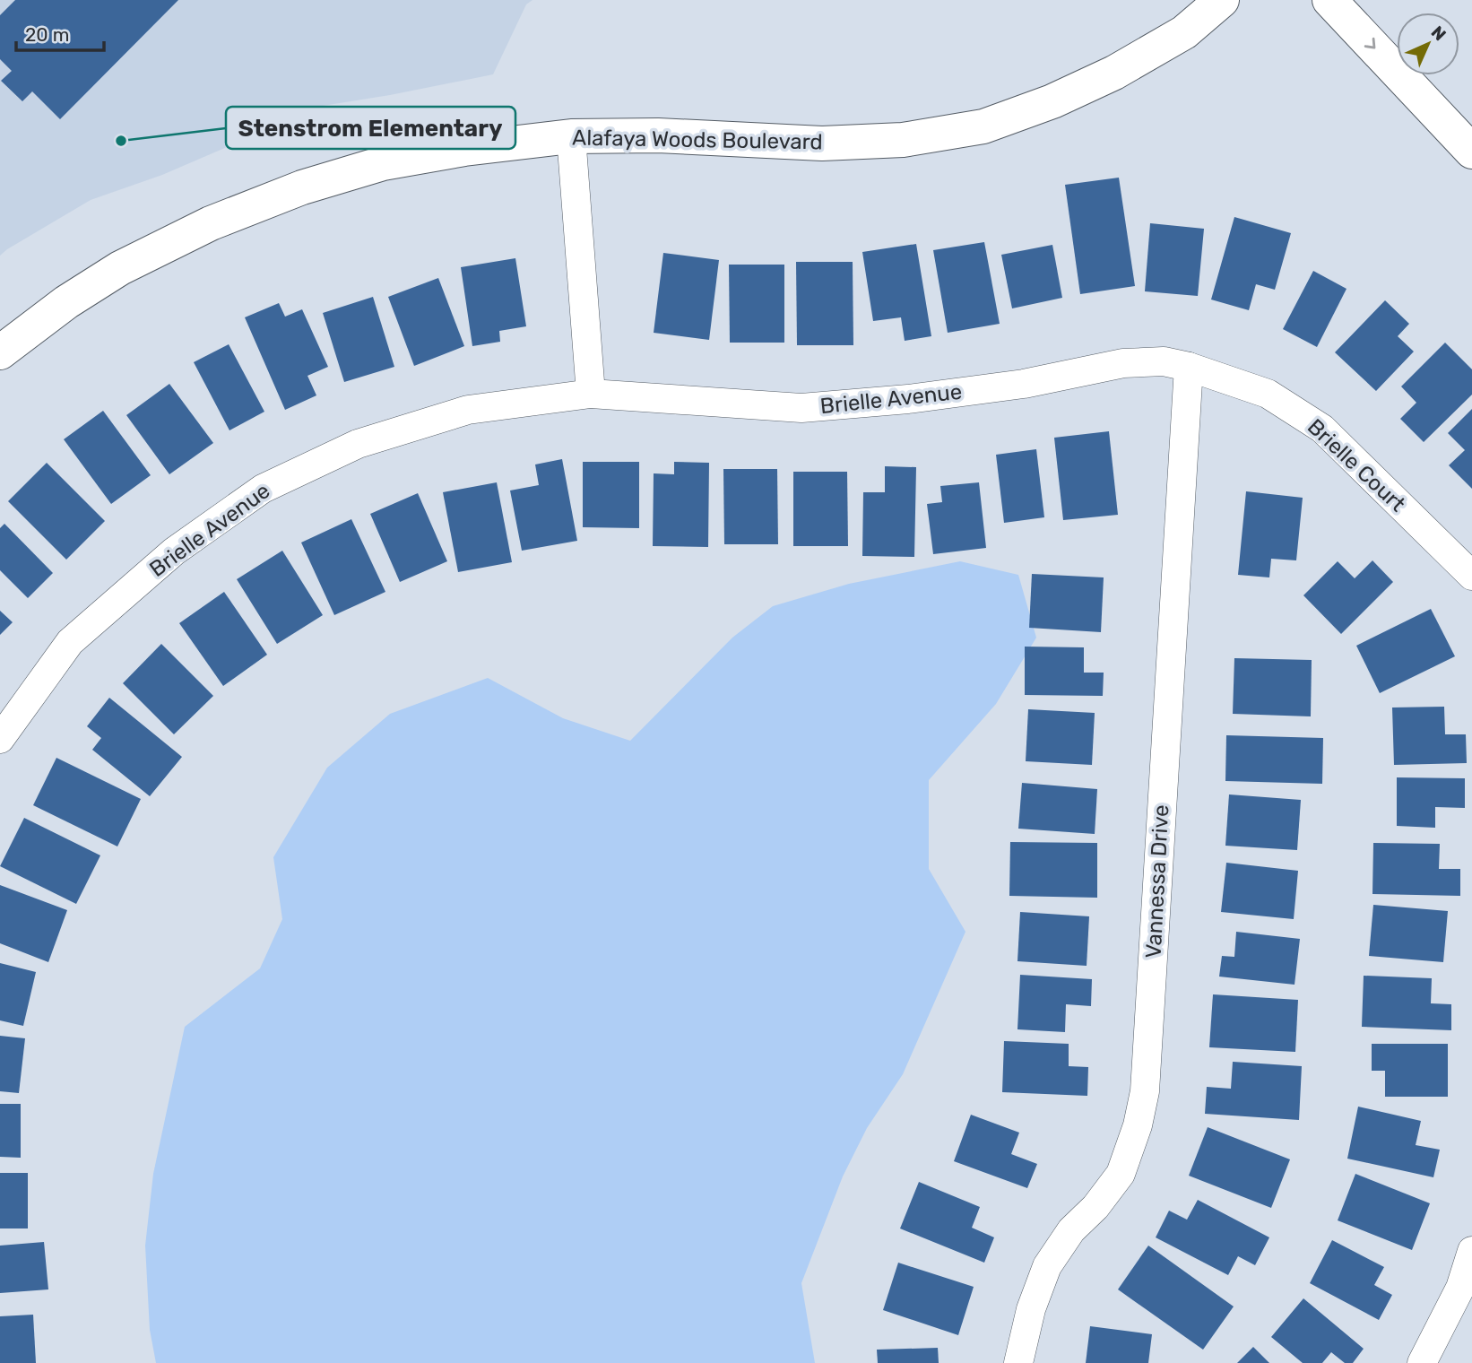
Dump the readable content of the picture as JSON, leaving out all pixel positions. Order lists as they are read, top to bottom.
{
  "streets": {
    "street": [
      "Alafaya Woods Boulevard",
      "Brielle Avenue",
      "Brielle Court",
      "Vannessa Drive"
    ]
  },
  "crossings": [
    ["Brielle Avenue", "Brielle Court"],
    ["Brielle Avenue", "Vannessa Drive"],
    ["Brielle Court", "Vannessa Drive"]
  ],
  "places": ["Stenstrom Elementary"],
  "scale_bar": "20 m",
  "north": "top right"
}
